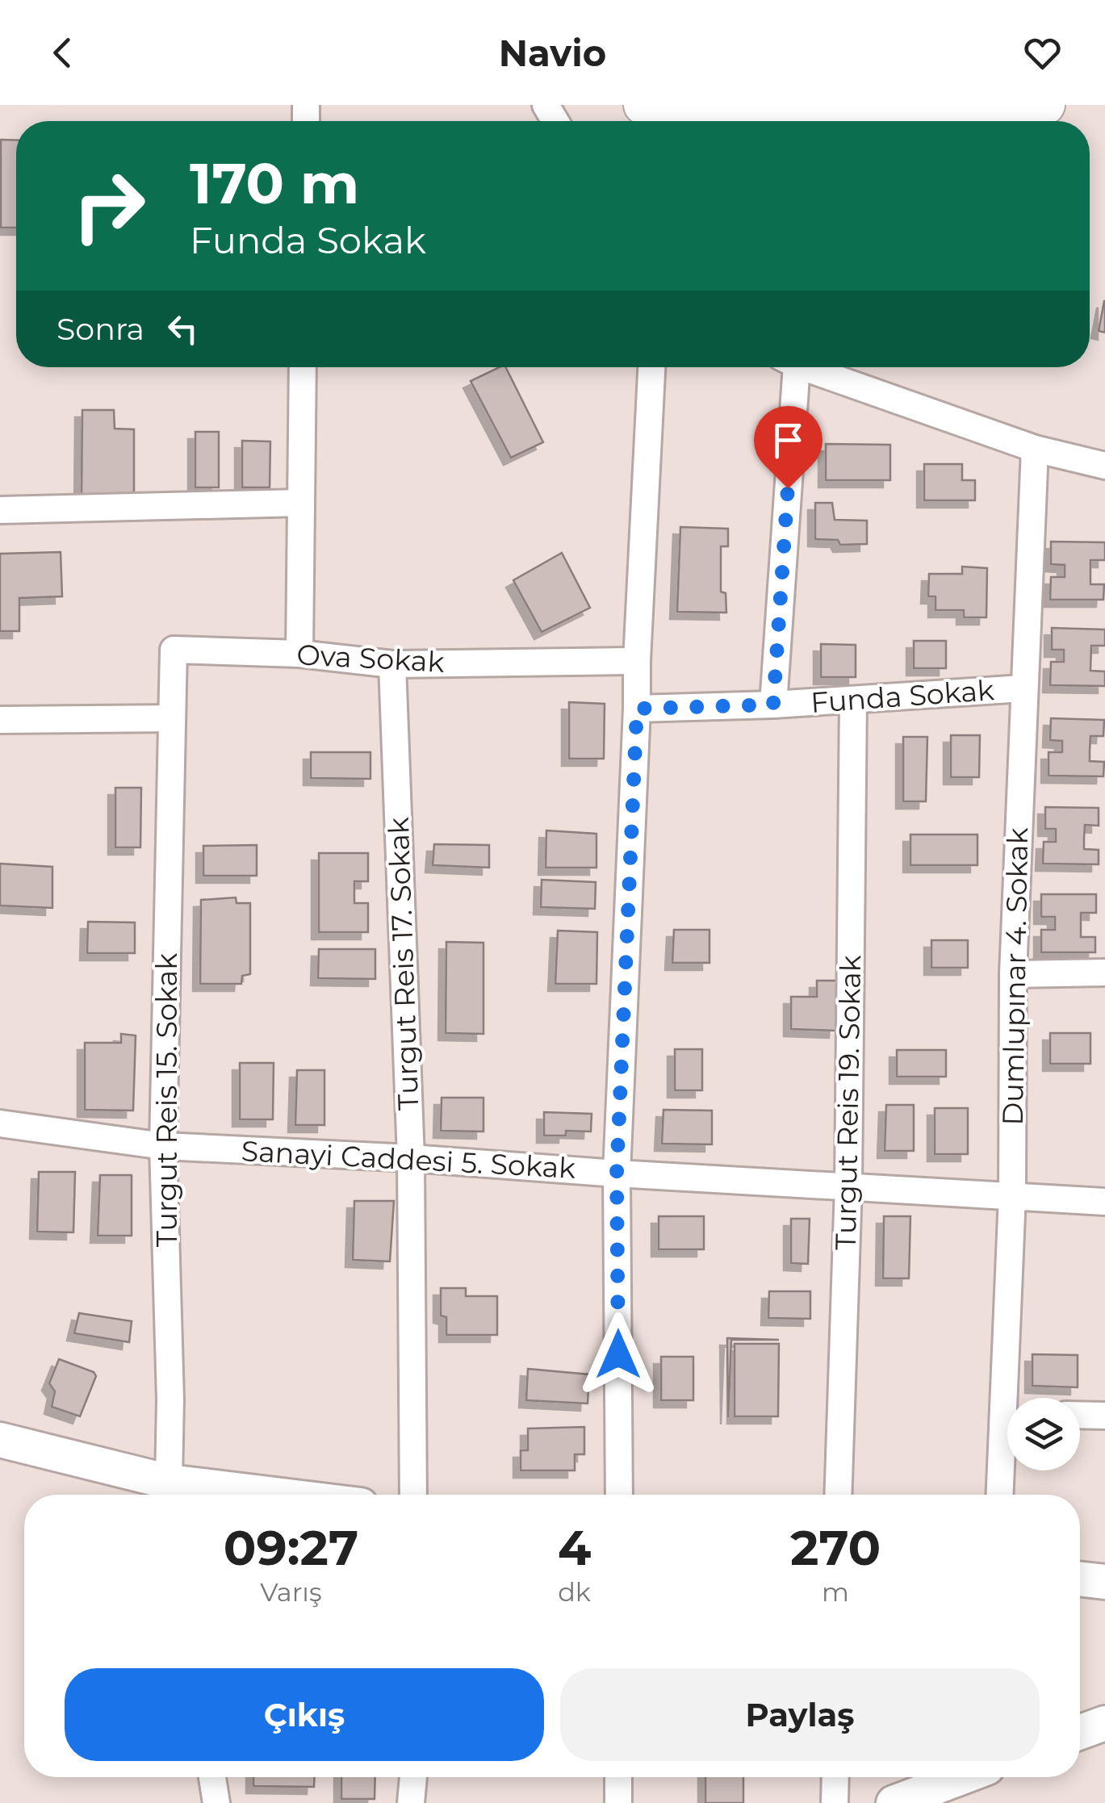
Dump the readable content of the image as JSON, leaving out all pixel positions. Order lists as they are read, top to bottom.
{
  "streets": {
    "street": [
      "Ova Sokak",
      "Funda Sokak",
      "Turgut Reis 17. Sokak",
      "Dumlupınar 4. Sokak",
      "Turgut Reis 15. Sokak",
      "Turgut Reis 19. Sokak",
      "Sanayi Caddesi 5. Sokak"
    ]
  },
  "crossings": [
    ["Ova Sokak", "Turgut Reis 17. Sokak"],
    ["Ova Sokak", "Turgut Reis 15. Sokak"],
    ["Funda Sokak", "Dumlupınar 4. Sokak"],
    ["Funda Sokak", "Turgut Reis 19. Sokak"],
    ["Turgut Reis 17. Sokak", "Sanayi Caddesi 5. Sokak"],
    ["Dumlupınar 4. Sokak", "Sanayi Caddesi 5. Sokak"],
    ["Turgut Reis 15. Sokak", "Sanayi Caddesi 5. Sokak"],
    ["Turgut Reis 19. Sokak", "Sanayi Caddesi 5. Sokak"]
  ],
  "page": {
    "header": "Navio",
    "turn": ["170 m", "Funda Sokak"],
    "then": "Sonra",
    "eta": [
      "09:27",
      "Varış",
      "4",
      "dk",
      "270",
      "m"
    ],
    "buttons": ["Çıkış", "Paylaş"]
  }
}
